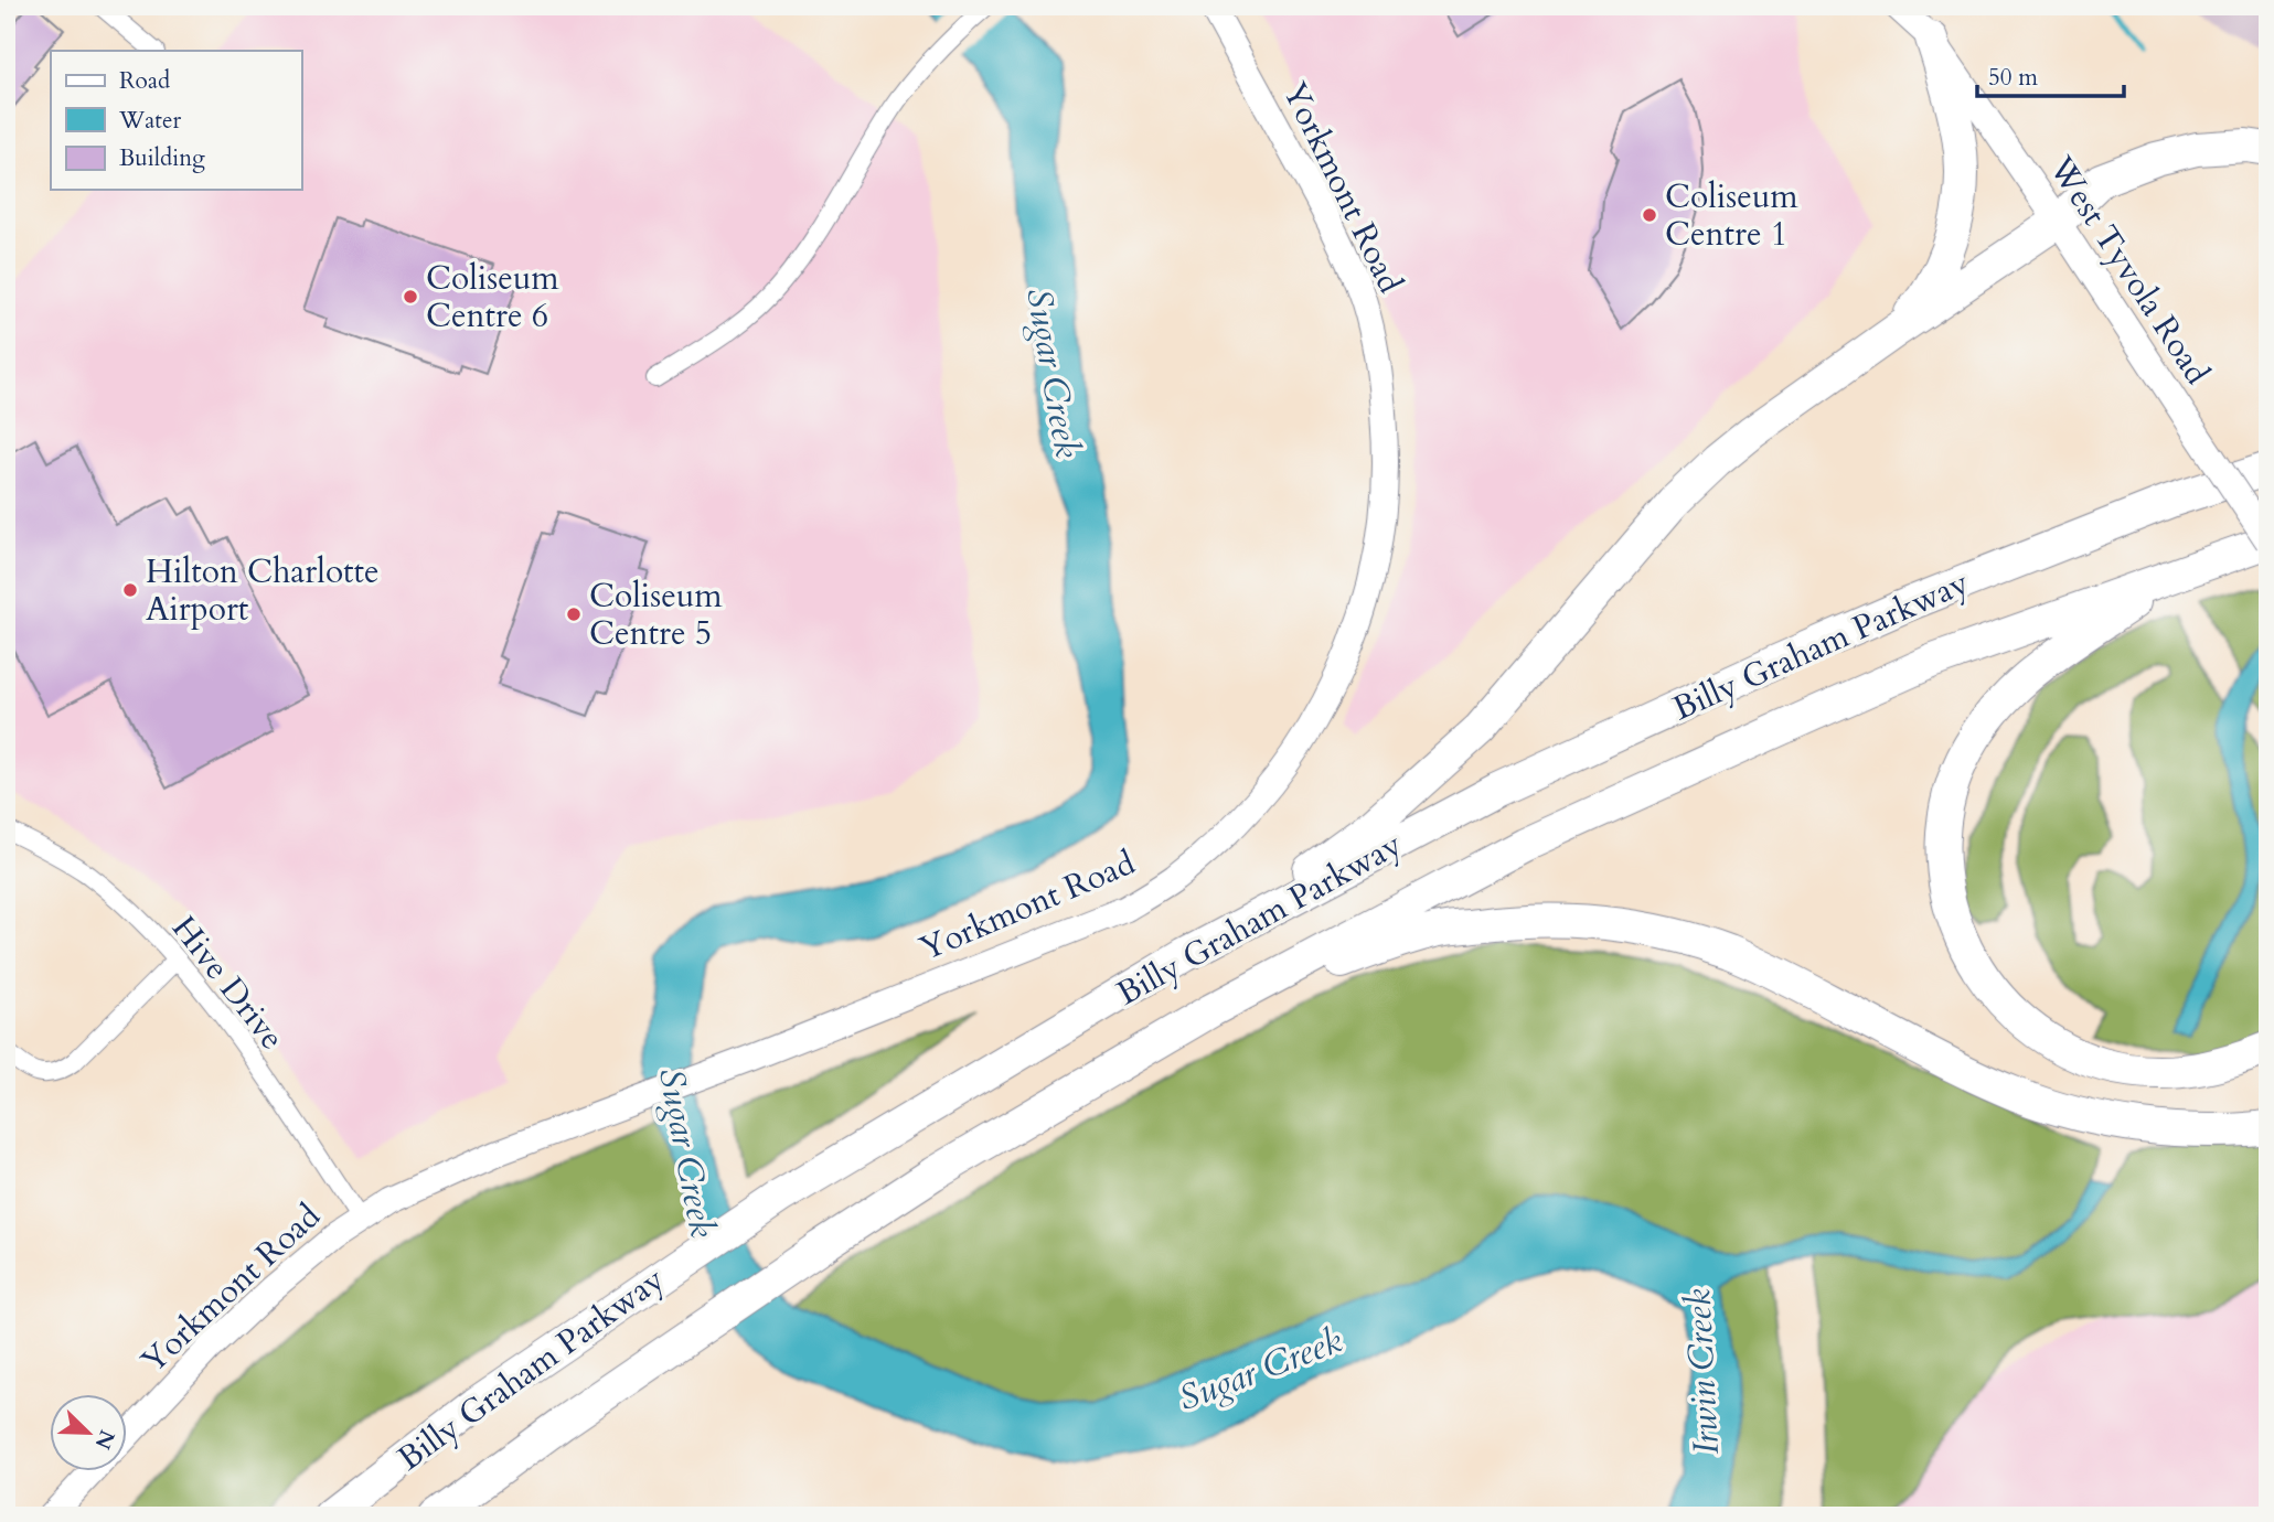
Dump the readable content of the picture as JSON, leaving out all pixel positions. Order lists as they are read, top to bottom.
{
  "streets": {
    "highway": ["Billy Graham Parkway"],
    "street": ["Yorkmont Road", "West Tyvola Road", "Hive Drive"]
  },
  "crossings": [
    ["Yorkmont Road", "Hive Drive"],
    ["West Tyvola Road", "Billy Graham Parkway"]
  ],
  "water": ["Sugar Creek", "Irwin Creek"],
  "places": [
    "Coliseum Centre 1",
    "Coliseum Centre 6",
    "Hilton Charlotte Airport",
    "Coliseum Centre 5"
  ],
  "legend": ["Road", "Water", "Building"],
  "scale_bar": "50 m",
  "north": "bottom right"
}
